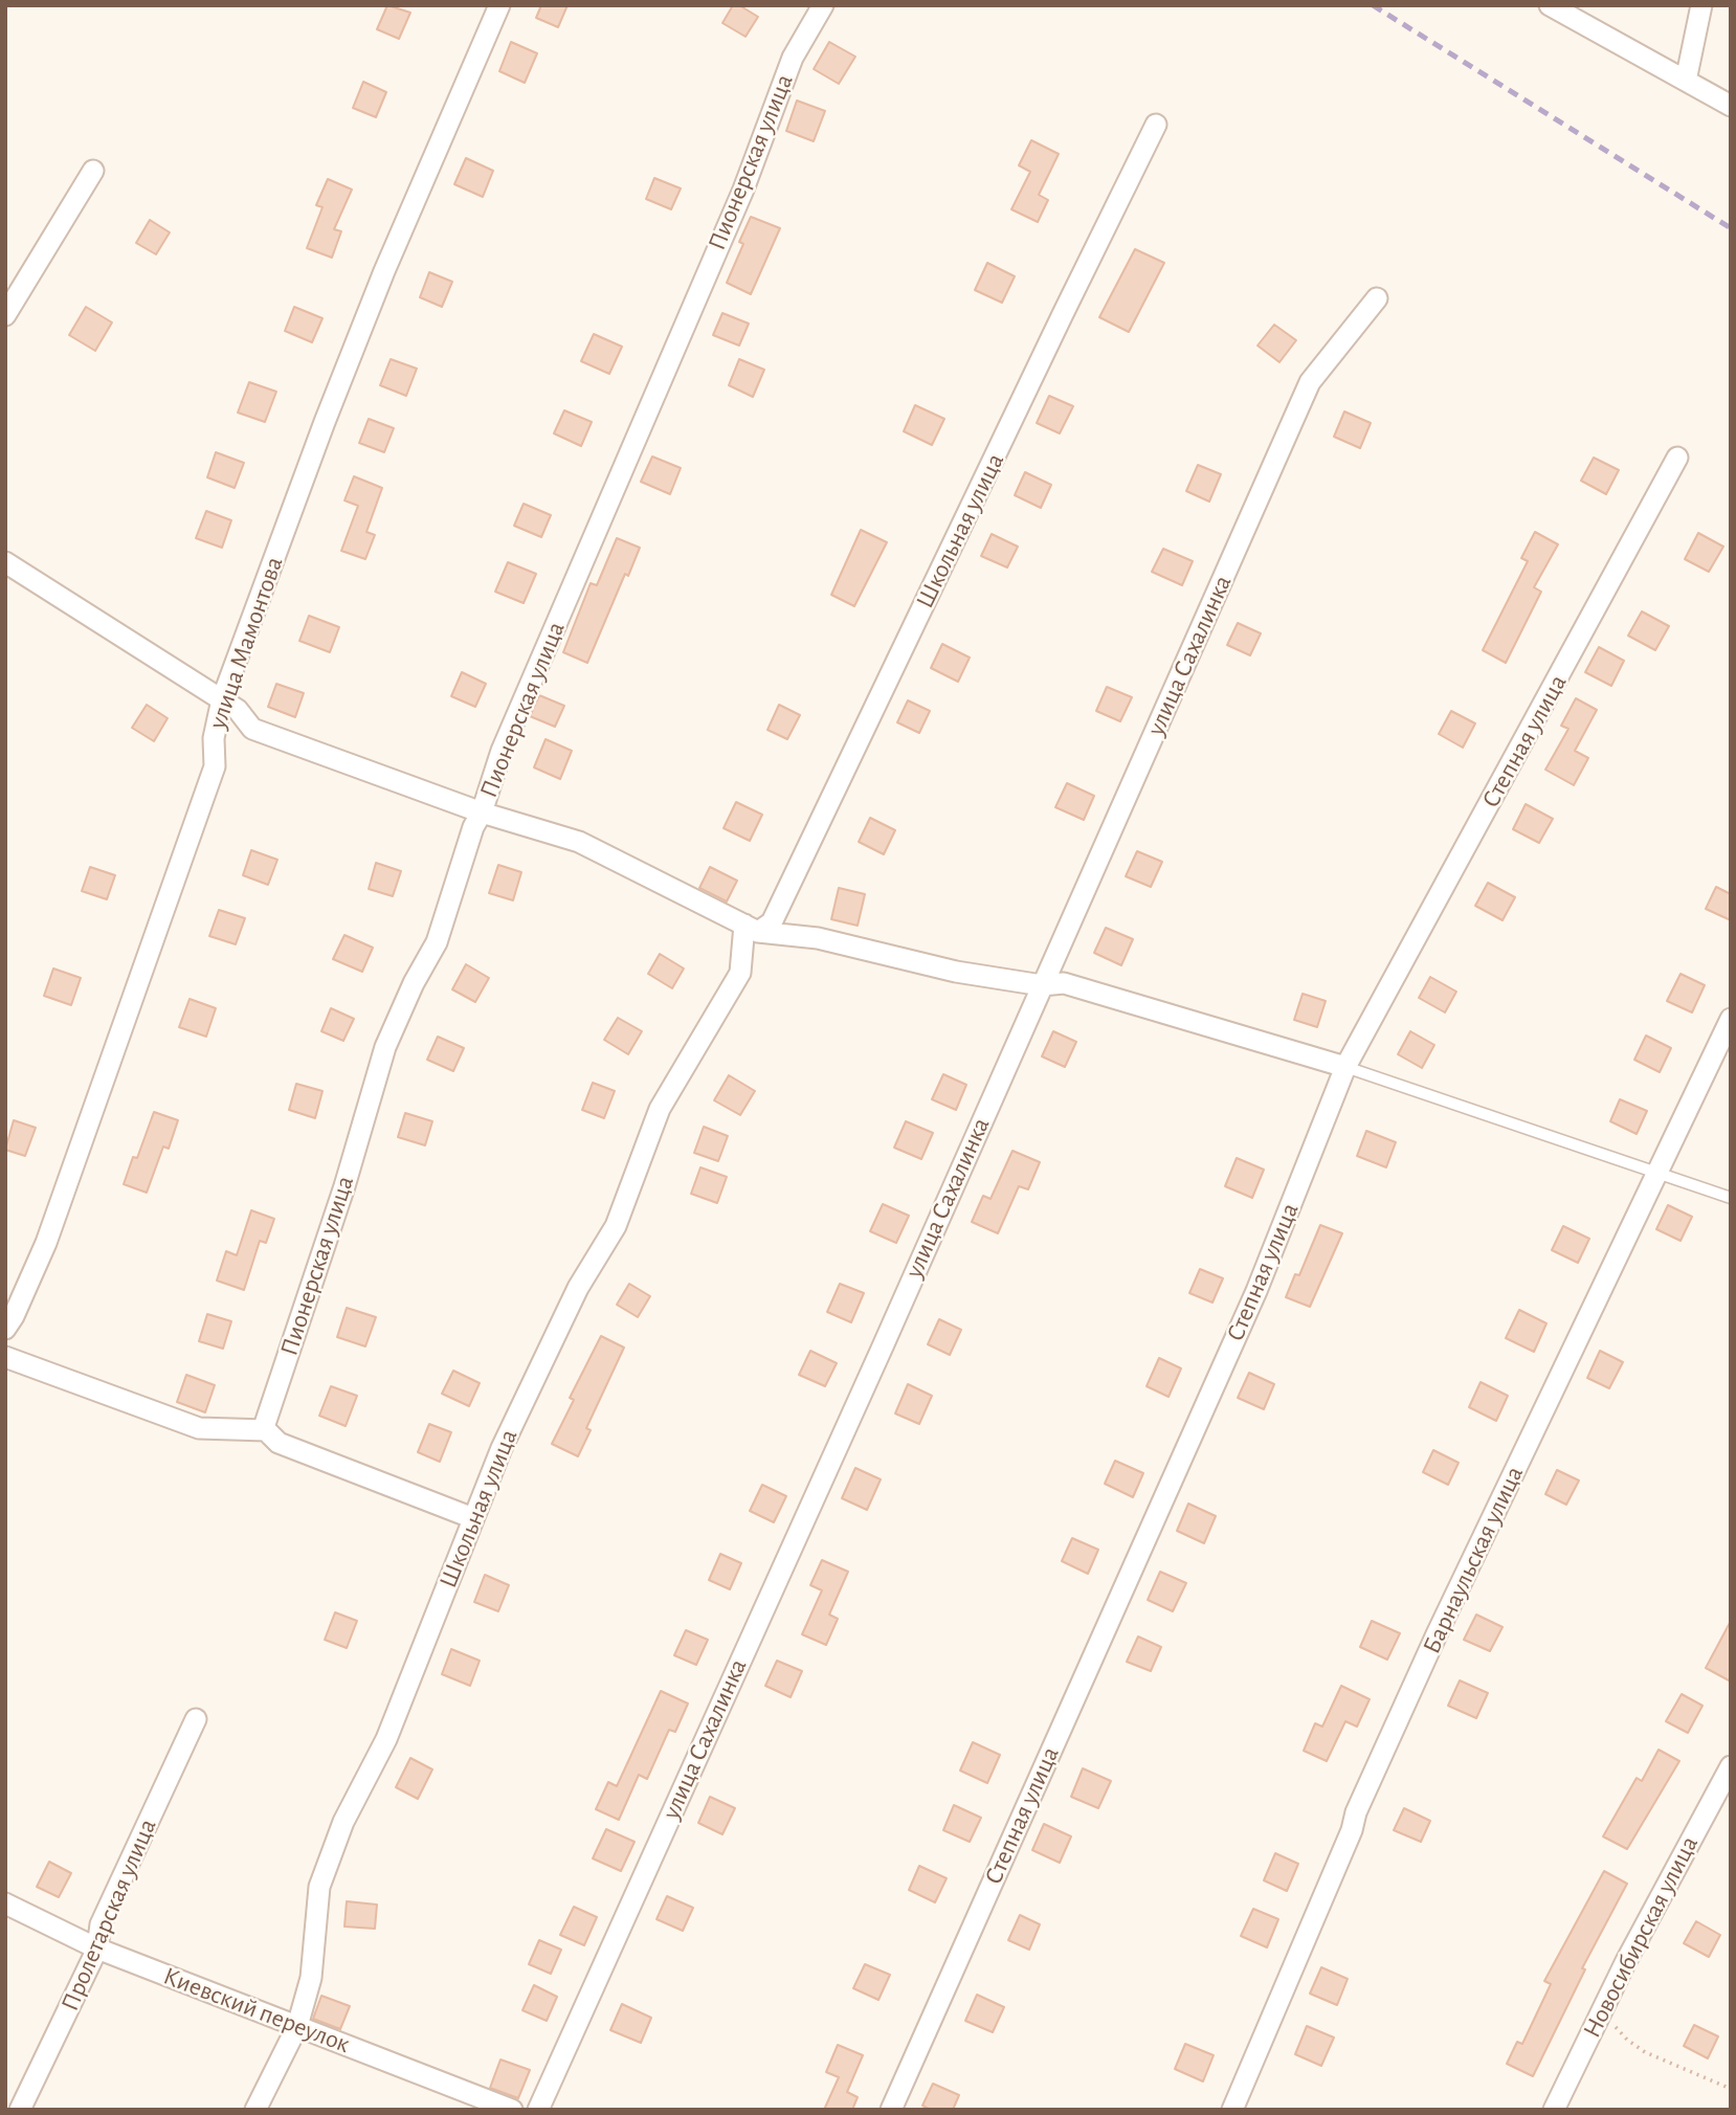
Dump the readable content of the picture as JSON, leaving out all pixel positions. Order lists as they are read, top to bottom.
{
  "streets": {
    "street": [
      "Пионерская улица",
      "Школьная улица",
      "улица Мамонтова",
      "улица Сахалинка",
      "Степная улица",
      "Барнаульская улица",
      "Пролетарская улица",
      "Новосибирская улица",
      "Киевский переулок"
    ]
  },
  "crossings": [
    ["Школьная улица", "Киевский переулок"],
    ["Пролетарская улица", "Киевский переулок"]
  ]
}
